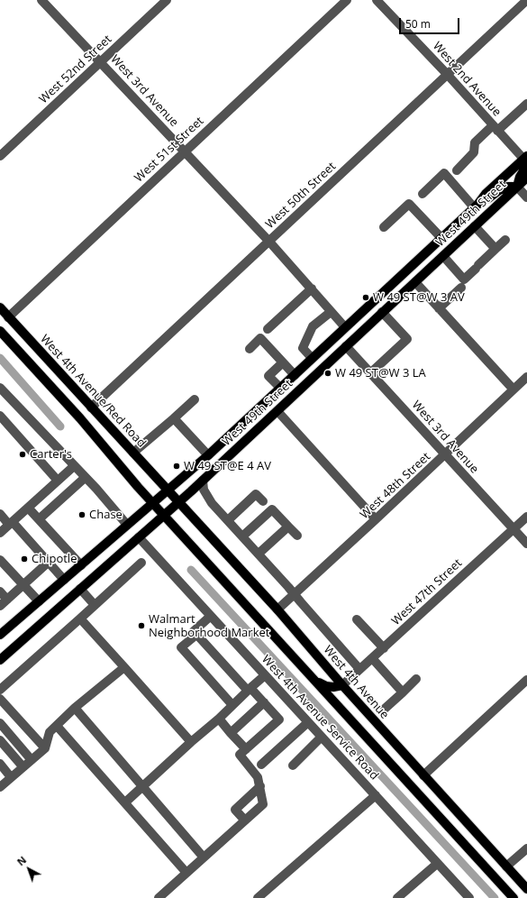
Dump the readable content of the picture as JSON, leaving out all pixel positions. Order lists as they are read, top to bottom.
{
  "streets": {
    "main road": ["West 49th Street", "West 4th Avenue/Red Road", "West 4th Avenue"],
    "street": [
      "West 52nd Street",
      "West 2nd Avenue",
      "West 3rd Avenue",
      "West 51st Street",
      "West 50th Street",
      "West 48th Street",
      "West 47th Street",
      "West 4th Avenue Service Road"
    ]
  },
  "crossings": [
    ["West 52nd Street", "West 3rd Avenue"],
    ["West 2nd Avenue", "West 50th Street"],
    ["West 2nd Avenue", "West 49th Street"],
    ["West 3rd Avenue", "West 51st Street"],
    ["West 3rd Avenue", "West 50th Street"],
    ["West 3rd Avenue", "West 49th Street"],
    ["West 3rd Avenue", "West 48th Street"],
    ["West 3rd Avenue", "West 47th Street"],
    ["West 51st Street", "West 4th Avenue/Red Road"],
    ["West 50th Street", "West 4th Avenue/Red Road"],
    ["West 49th Street", "West 4th Avenue/Red Road"],
    ["West 49th Street", "West 4th Avenue"],
    ["West 49th Street", "West 4th Avenue Service Road"],
    ["West 4th Avenue/Red Road", "West 4th Avenue"],
    ["West 48th Street", "West 4th Avenue"],
    ["West 47th Street", "West 4th Avenue"]
  ],
  "places": [
    "W 49 ST@W 3 AV",
    "W 49 ST@W 3 LA",
    "Carter's",
    "W 49 ST@E 4 AV",
    "Chase",
    "Chipotle",
    "Walmart Neighborhood Market"
  ],
  "scale_bar": "50 m",
  "north": "top left"
}
